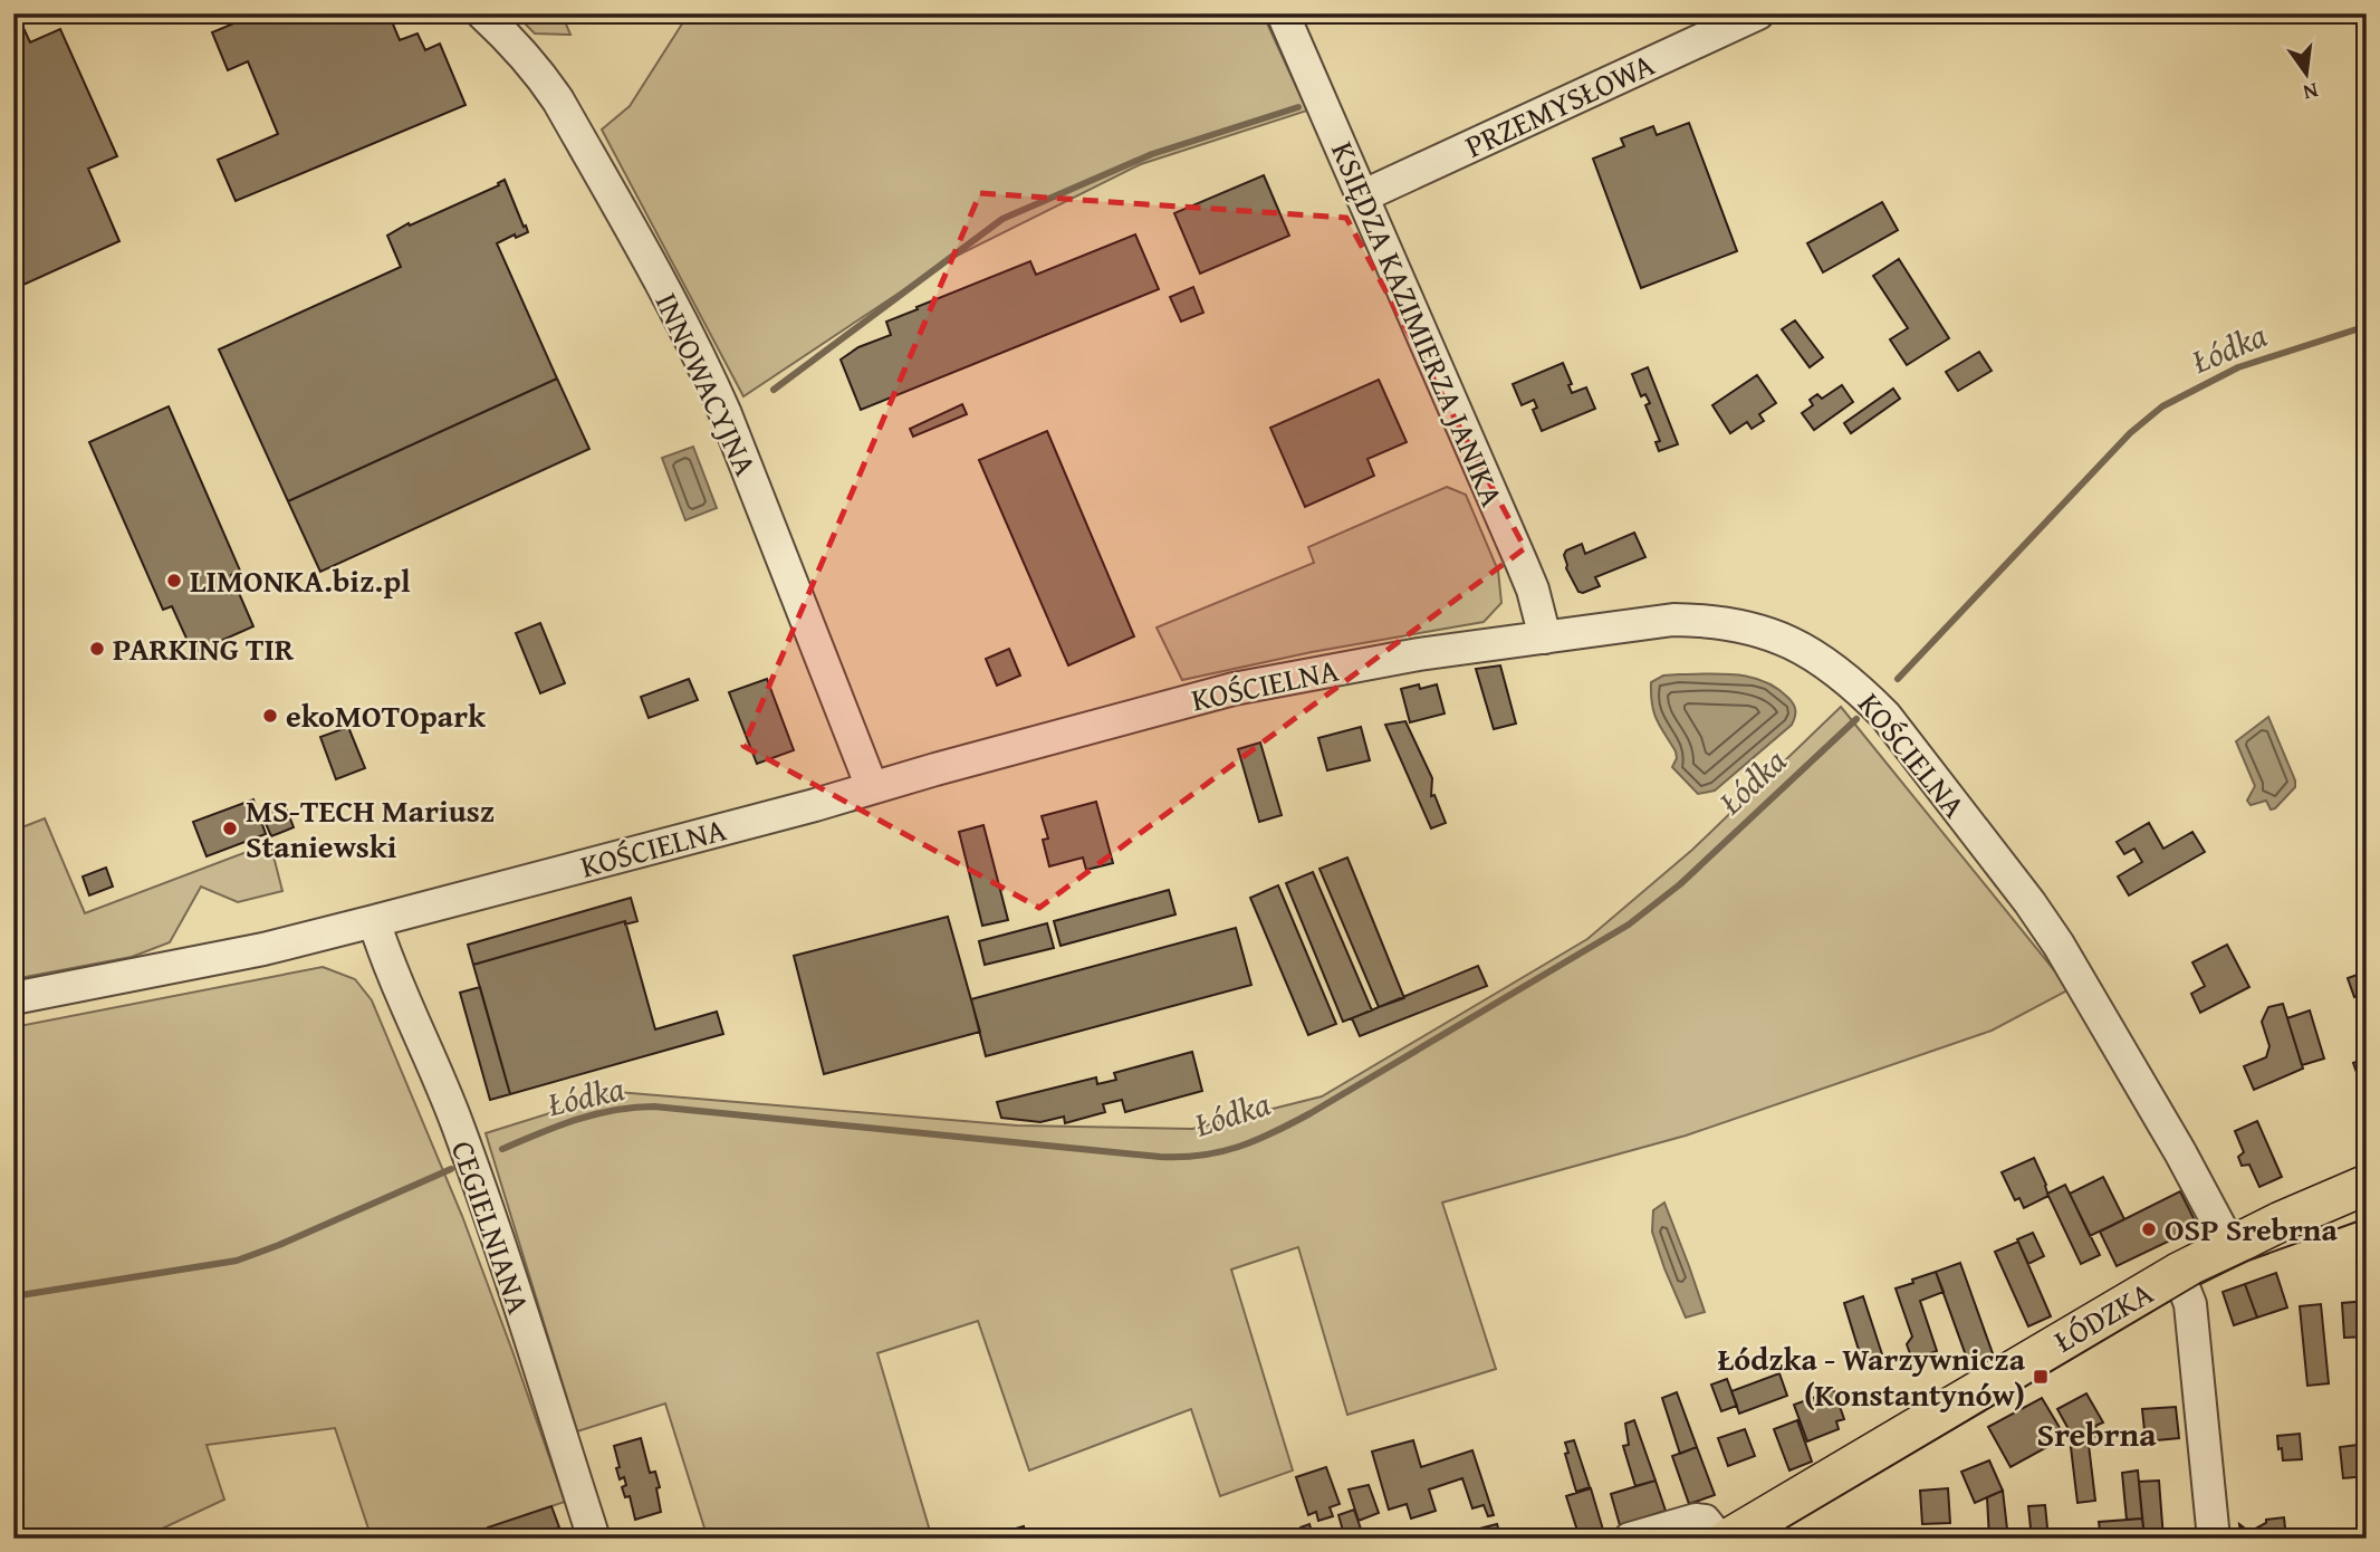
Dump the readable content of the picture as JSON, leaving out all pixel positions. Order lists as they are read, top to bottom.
{
  "streets": {
    "main road": ["ŁÓDZKA"],
    "street": [
      "PRZEMYSŁOWA",
      "KSIĘDZA KAZIMIERZA JANIKA",
      "INNOWACYJNA",
      "KOŚCIELNA",
      "CEGIELNIANA"
    ]
  },
  "crossings": [
    ["PRZEMYSŁOWA", "KSIĘDZA KAZIMIERZA JANIKA"],
    ["KSIĘDZA KAZIMIERZA JANIKA", "KOŚCIELNA"],
    ["INNOWACYJNA", "KOŚCIELNA"],
    ["KOŚCIELNA", "CEGIELNIANA"],
    ["KOŚCIELNA", "ŁÓDZKA"]
  ],
  "districts": ["Srebrna"],
  "water": ["Łódka"],
  "places": {
    "other": [
      "LIMONKA.biz.pl",
      "PARKING TIR",
      "ekoMOTOpark",
      "MS-TECH Mariusz Staniewski",
      "OSP Srebrna"
    ],
    "transit": ["Łódzka - Warzywnicza (Konstantynów)"]
  },
  "north": "bottom"
}
